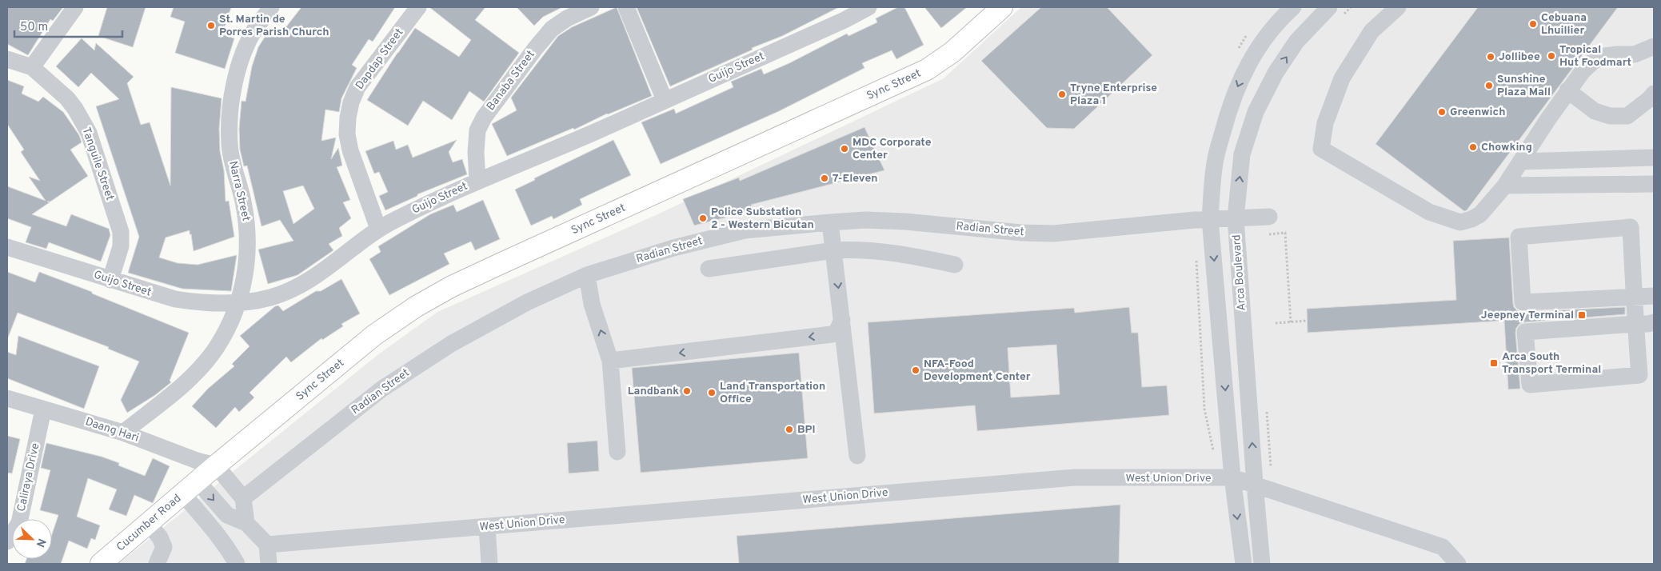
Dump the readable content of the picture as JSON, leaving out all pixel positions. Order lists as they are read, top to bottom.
{
  "streets": {
    "main road": ["Sync Street", "Cucumber Road"],
    "street": [
      "Dapdap Street",
      "Guijo Street",
      "Banaba Street",
      "Tanguile Street",
      "Narra Street",
      "Radian Street",
      "Arca Boulevard",
      "Daang Hari",
      "Caliraya Drive",
      "West Union Drive"
    ]
  },
  "crossings": [
    ["Dapdap Street", "Guijo Street"],
    ["Guijo Street", "Banaba Street"],
    ["Guijo Street", "Tanguile Street"],
    ["Guijo Street", "Narra Street"],
    ["Sync Street", "Daang Hari"],
    ["Sync Street", "Cucumber Road"],
    ["Narra Street", "Daang Hari"],
    ["Radian Street", "Arca Boulevard"],
    ["Arca Boulevard", "West Union Drive"],
    ["Daang Hari", "Caliraya Drive"]
  ],
  "places": {
    "other": [
      "Cebuana Lhuillier",
      "St. Martin de Porres Parish Church",
      "Tropical Hut Foodmart",
      "Jollibee",
      "Sunshine Plaza Mall",
      "Tryne Enterprise Plaza 1",
      "Greenwich",
      "Chowking",
      "MDC Corporate Center",
      "7-Eleven",
      "Police Substation 2 - Western Bicutan",
      "NFA-Food Development Center",
      "Landbank",
      "Land Transportation Office",
      "BPI"
    ],
    "transit": ["Jeepney Terminal", "Arca South Transport Terminal"]
  },
  "scale_bar": "50 m",
  "north": "bottom right"
}
